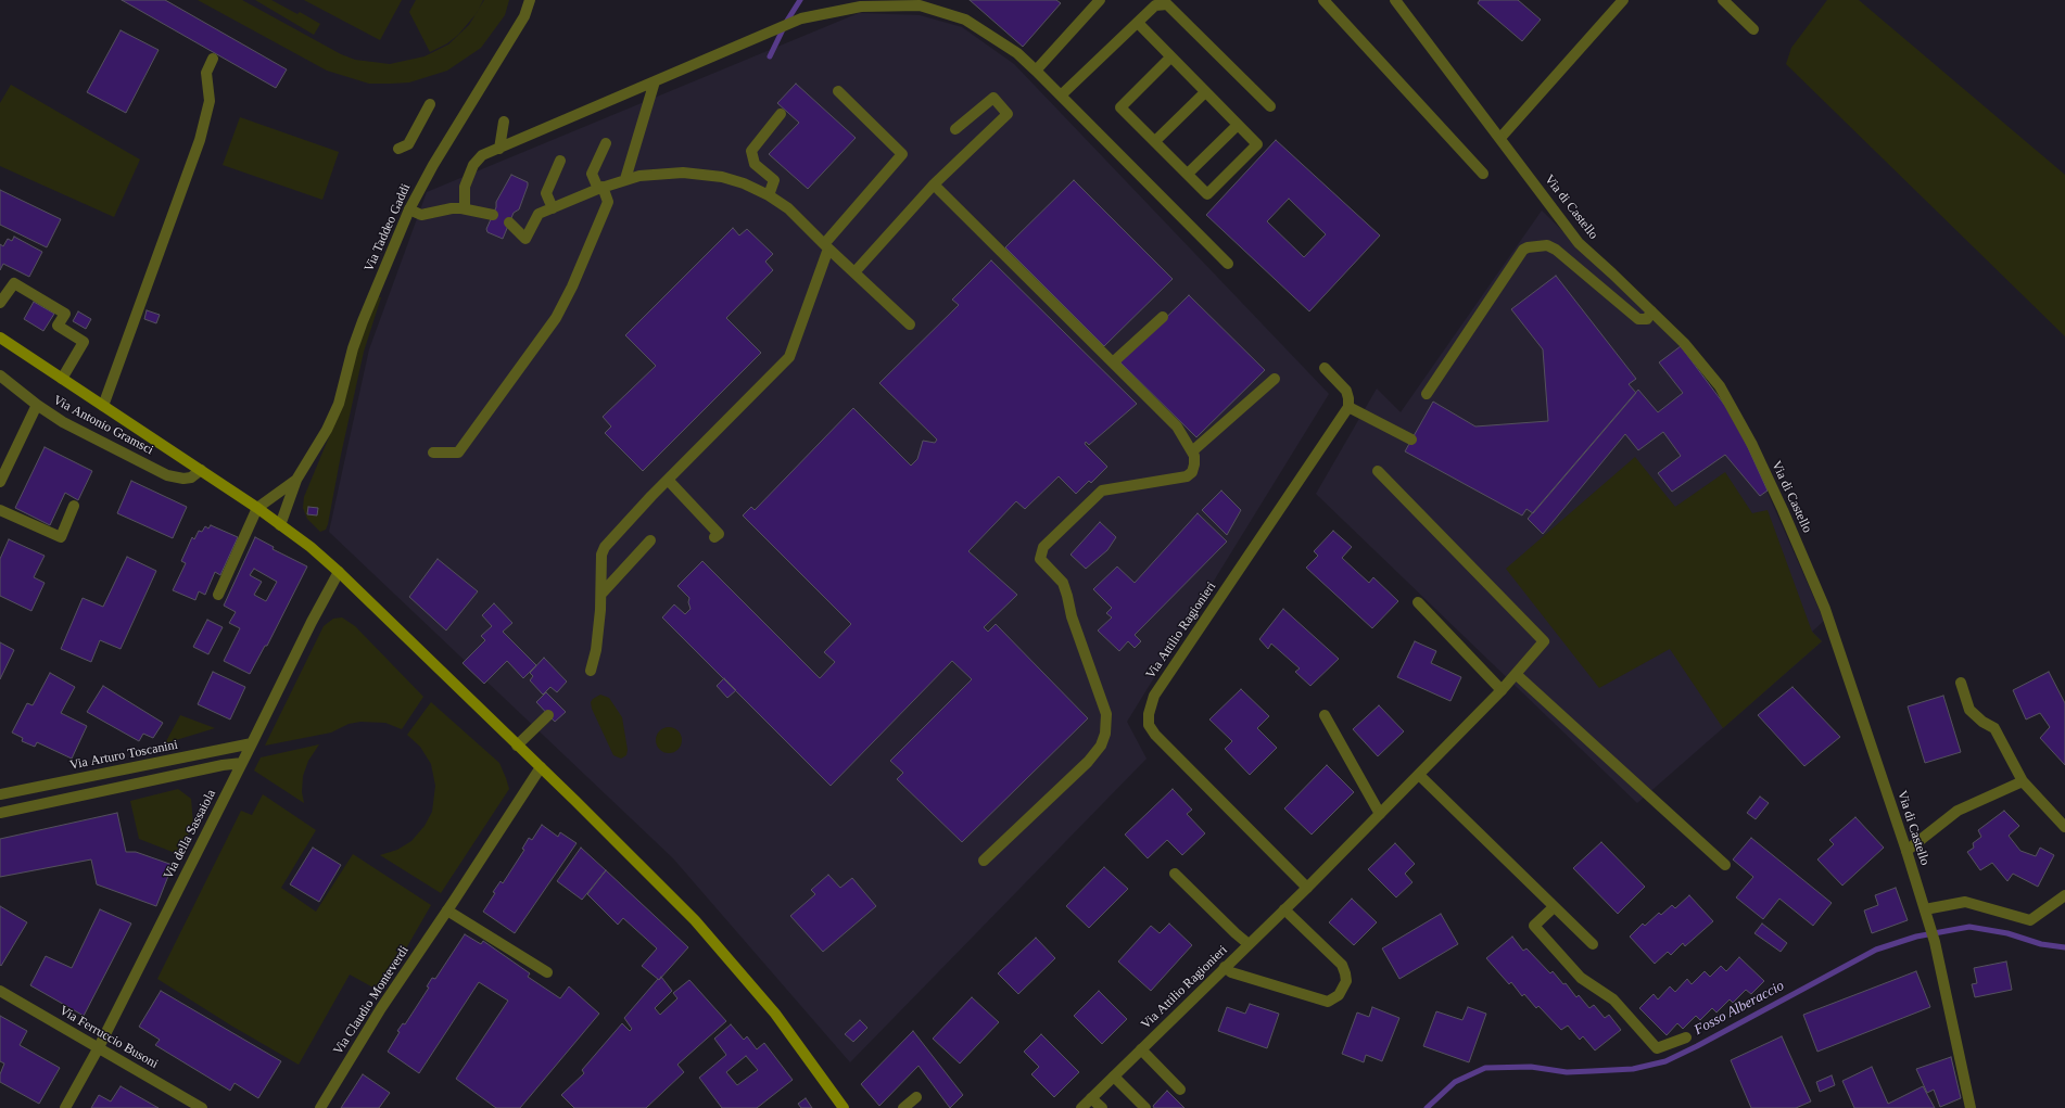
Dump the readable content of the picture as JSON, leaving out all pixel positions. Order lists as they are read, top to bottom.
{
  "streets": {
    "street": [
      "Via di Castello",
      "Via Taddeo Gaddi",
      "Via Antonio Gramsci",
      "Via Attilio Ragionieri",
      "Via Arturo Toscanini",
      "Via della Sassaiola",
      "Via Claudio Monteverdi",
      "Via Ferruccio Busoni"
    ]
  },
  "crossings": [
    ["Via Arturo Toscanini", "Via della Sassaiola"],
    ["Via della Sassaiola", "Via Ferruccio Busoni"]
  ],
  "water": ["Fosso Alberaccio"]
}
